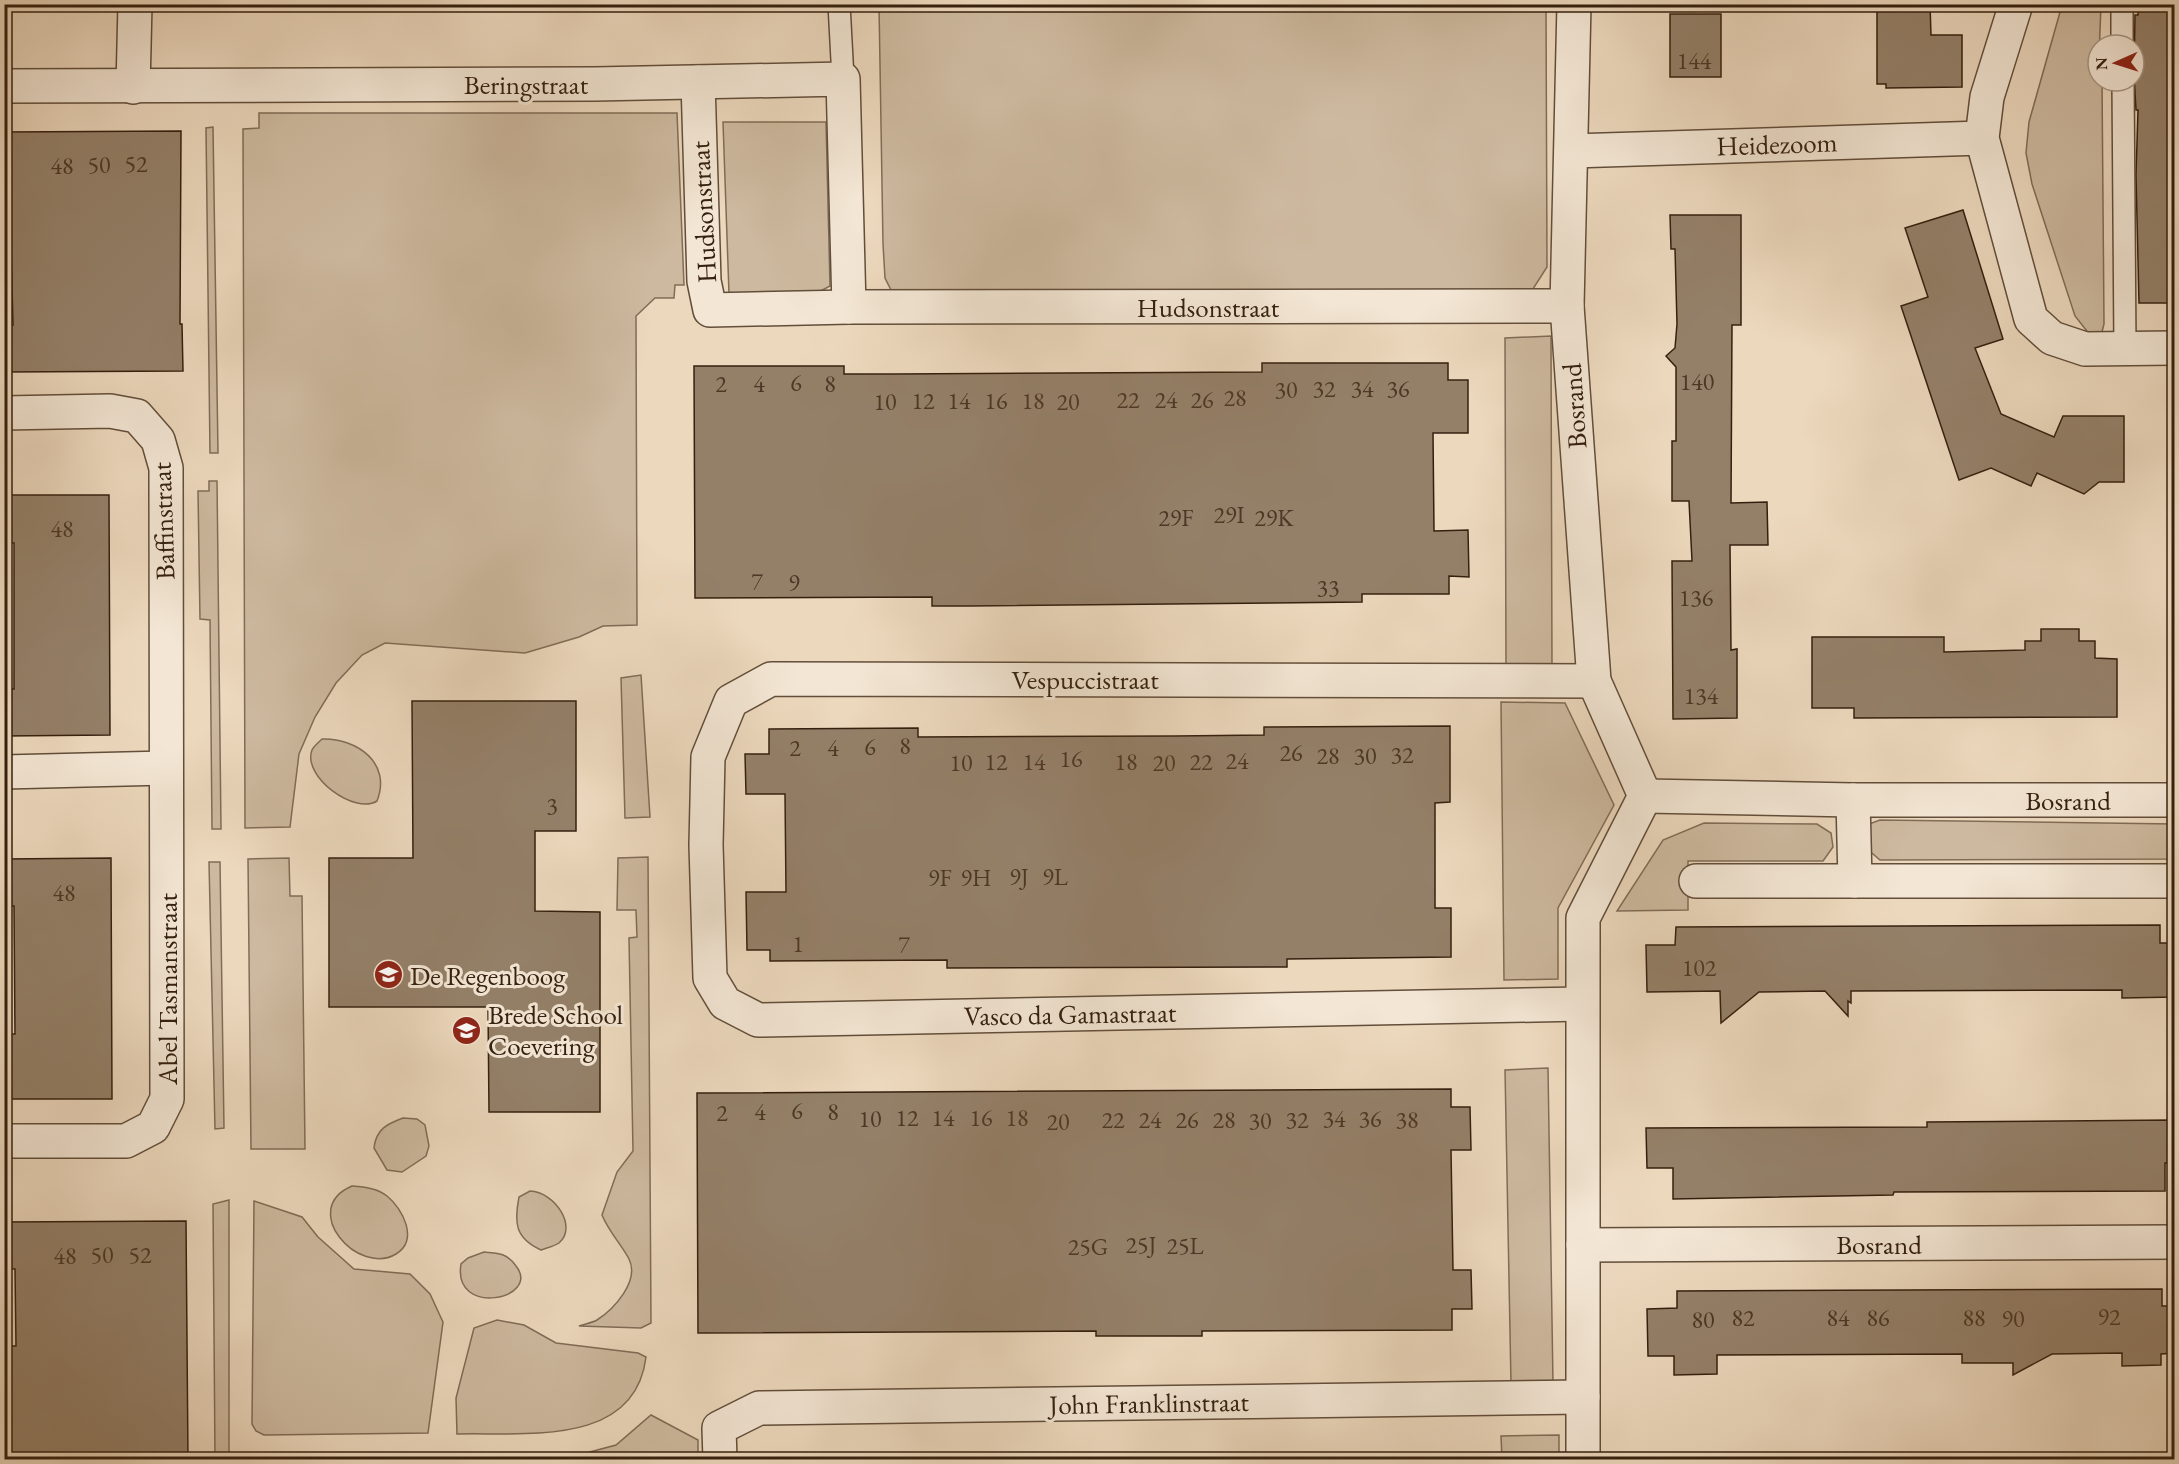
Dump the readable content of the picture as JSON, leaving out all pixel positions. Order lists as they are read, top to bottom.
{
  "streets": {
    "street": [
      "Beringstraat",
      "Heidezoom",
      "Hudsonstraat",
      "Bosrand",
      "Baffinstraat",
      "Vespuccistraat",
      "Abel Tasmanstraat",
      "Vasco da Gamastraat",
      "John Franklinstraat"
    ]
  },
  "crossings": [
    ["Beringstraat", "Hudsonstraat"],
    ["Heidezoom", "Bosrand"],
    ["Hudsonstraat", "Bosrand"],
    ["Bosrand", "Vespuccistraat"],
    ["Baffinstraat", "Abel Tasmanstraat"],
    ["Vespuccistraat", "Vasco da Gamastraat"]
  ],
  "places": {
    "school or university": ["De Regenboog", "Brede School Coevering"]
  },
  "house_numbers": [
    "144",
    "52",
    "50",
    "48",
    "140",
    "6",
    "2",
    "4",
    "8",
    "32",
    "34",
    "36",
    "30",
    "28",
    "22",
    "24",
    "26",
    "12",
    "14",
    "16",
    "18",
    "10",
    "20",
    "29I",
    "29F",
    "29K",
    "48",
    "7",
    "9",
    "33",
    "136",
    "134",
    "8",
    "6",
    "2",
    "4",
    "26",
    "32",
    "28",
    "30",
    "16",
    "24",
    "12",
    "14",
    "18",
    "22",
    "10",
    "20",
    "3",
    "9J",
    "9L",
    "9F",
    "9H",
    "48",
    "1",
    "7",
    "102",
    "6",
    "4",
    "8",
    "2",
    "12",
    "14",
    "16",
    "18",
    "10",
    "34",
    "36",
    "22",
    "24",
    "26",
    "28",
    "32",
    "38",
    "30",
    "20",
    "25J",
    "25L",
    "25G",
    "50",
    "52",
    "48",
    "92",
    "82",
    "84",
    "86",
    "88",
    "90",
    "80"
  ],
  "north": "left"
}
